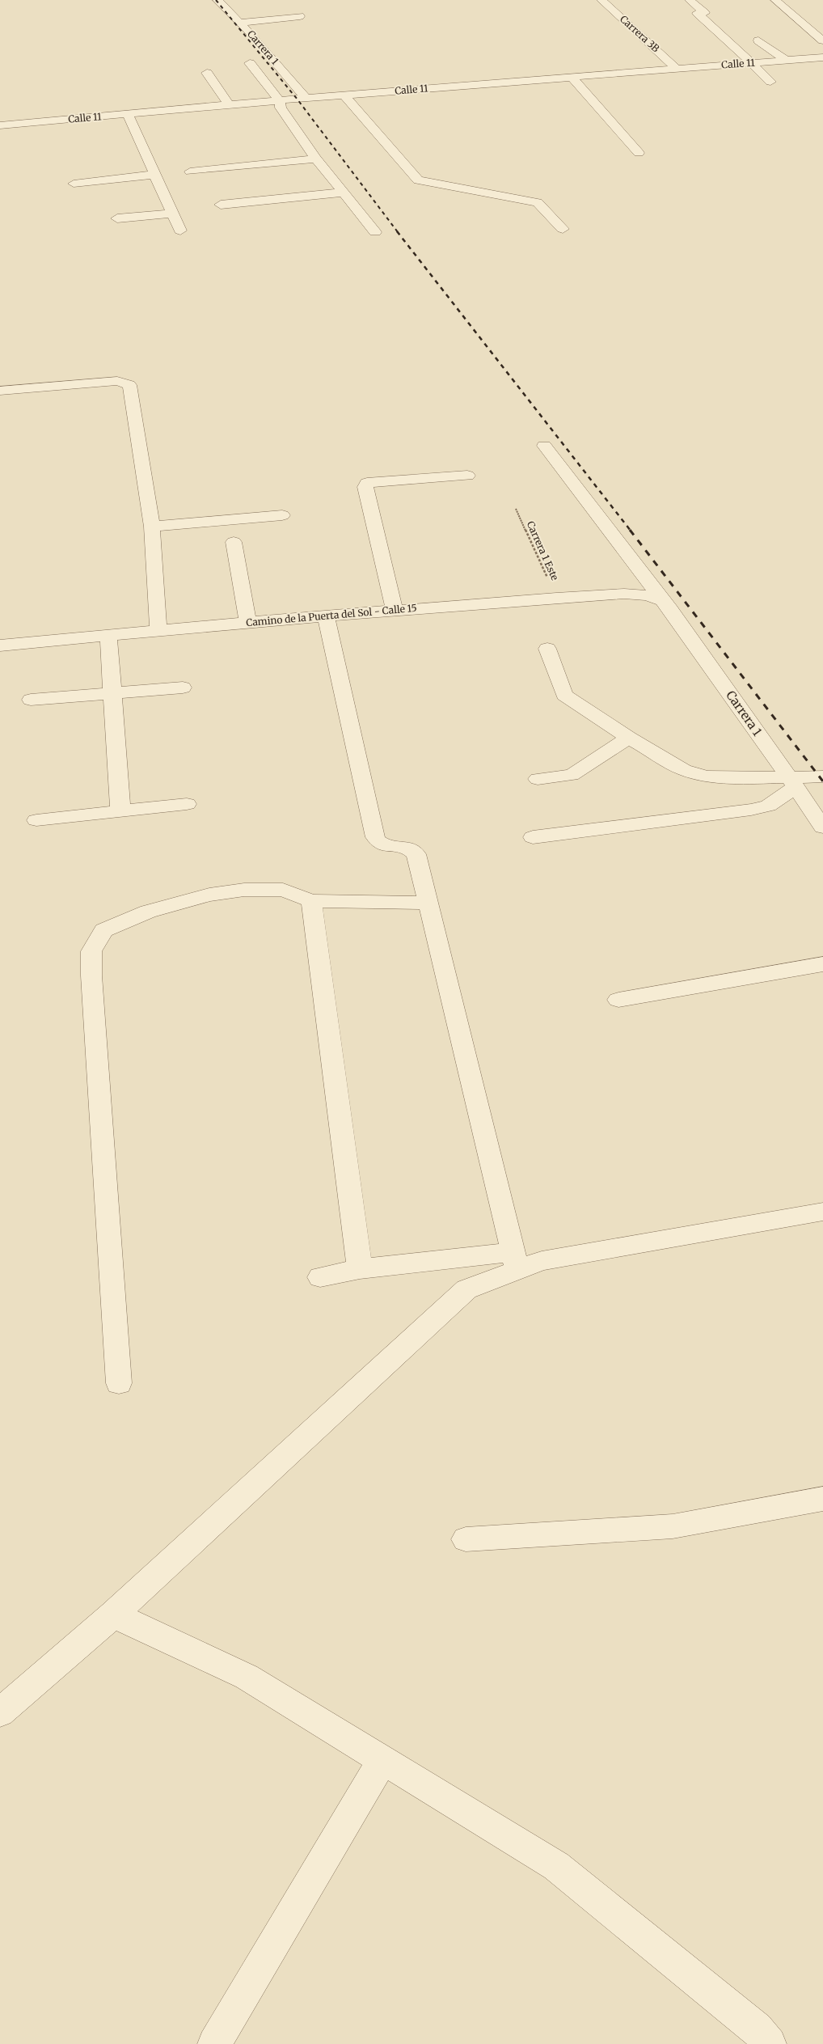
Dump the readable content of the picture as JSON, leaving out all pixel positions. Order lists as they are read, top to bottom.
{
  "streets": {
    "street": [
      "Carrera 3B",
      "Carrera 1",
      "Calle 11",
      "Camino de la Puerta del Sol - Calle 15"
    ],
    "path": ["Carrera 1 Este"]
  },
  "crossings": [
    ["Carrera 3B", "Calle 11"],
    ["Carrera 1", "Calle 11"],
    ["Carrera 1", "Camino de la Puerta del Sol - Calle 15"],
    ["Carrera 1 Este", "Camino de la Puerta del Sol - Calle 15"]
  ]
}
